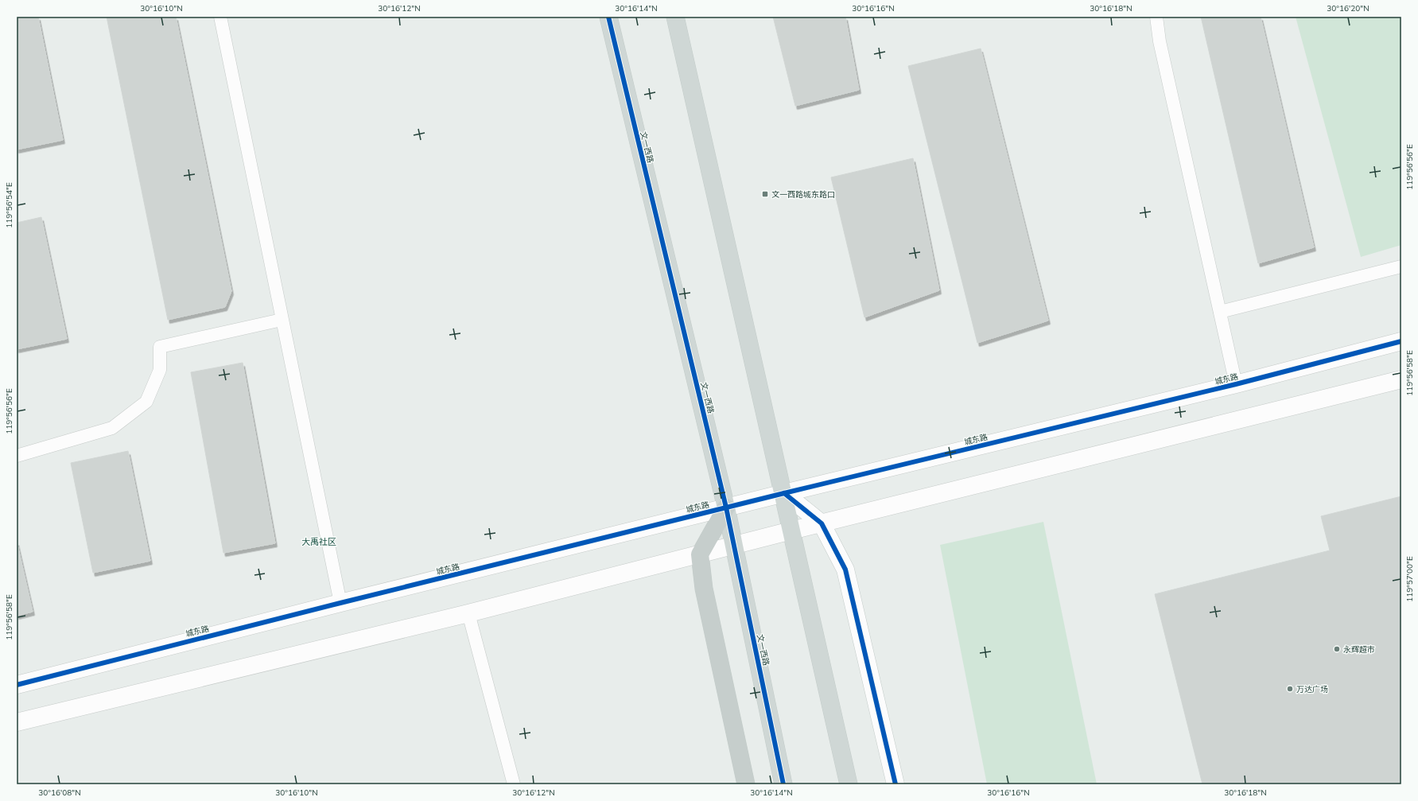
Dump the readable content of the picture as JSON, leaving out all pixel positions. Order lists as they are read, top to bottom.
{
  "streets": {
    "main road": ["文一西路"],
    "street": ["城东路"]
  },
  "crossings": [
    ["文一西路", "城东路"]
  ],
  "districts": ["大禹社区"],
  "places": {
    "transit": ["文一西路城东路口"],
    "other": ["永辉超市", "万达广场"]
  },
  "coordinates": [
    "30°16'10\"N",
    "30°16'12\"N",
    "30°16'14\"N",
    "30°16'16\"N",
    "30°16'18\"N",
    "30°16'20\"N",
    "119°56'56\"E",
    "119°56'54\"E",
    "119°56'58\"E",
    "119°57'00\"E",
    "30°16'08\"N"
  ]
}
